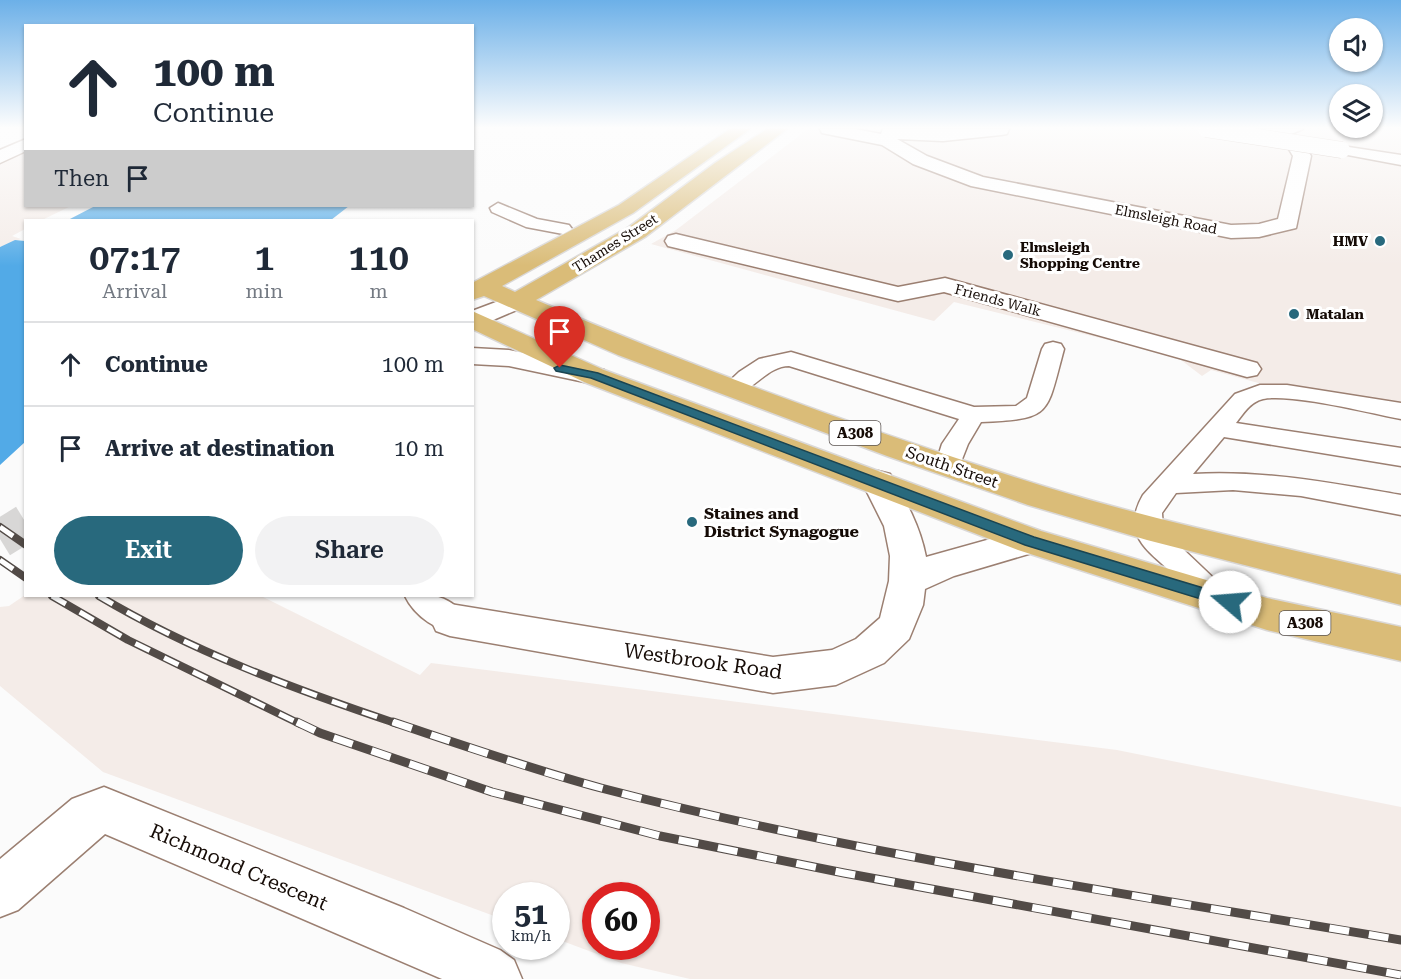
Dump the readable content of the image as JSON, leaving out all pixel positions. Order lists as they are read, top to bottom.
{
  "streets": {
    "main road": ["Thames Street", "A308", "South Street"],
    "street": [
      "Elmsleigh Road",
      "Friends Walk",
      "Westbrook Road",
      "Richmond Crescent"
    ]
  },
  "crossings": [
    ["Thames Street", "South Street"],
    ["A308", "Westbrook Road"]
  ],
  "places": [
    "HMV",
    "Elmsleigh Shopping Centre",
    "Matalan",
    "Staines and District Synagogue"
  ],
  "page": {
    "turn": ["100 m", "Continue"],
    "then": "Then",
    "eta": [
      "07:17",
      "Arrival",
      "1",
      "min",
      "110",
      "m"
    ],
    "list": [
      {
        "name": "Continue",
        "value": "100 m"
      },
      {
        "name": "Arrive at destination",
        "value": "10 m"
      }
    ],
    "buttons": ["Exit", "Share"],
    "speed": "51 km/h",
    "limit": "60"
  }
}
